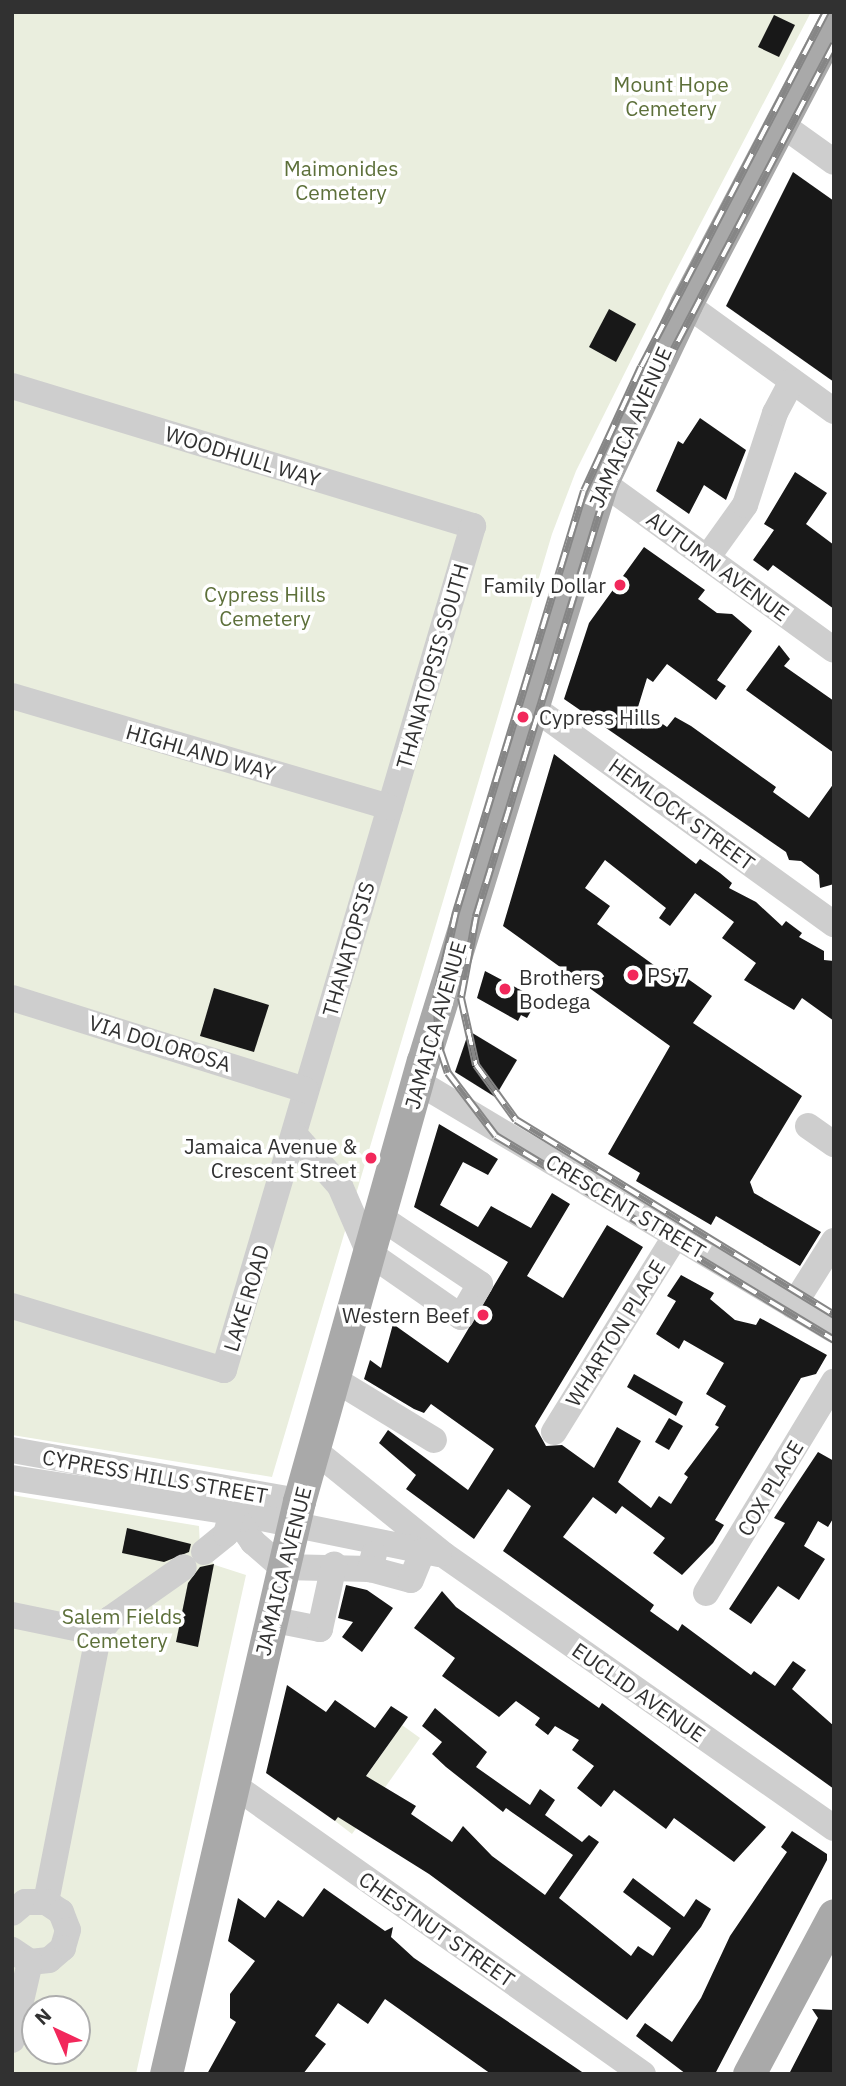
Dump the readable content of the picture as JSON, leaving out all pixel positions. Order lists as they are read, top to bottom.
{
  "streets": {
    "main road": ["JAMAICA AVENUE"],
    "street": [
      "WOODHULL WAY",
      "AUTUMN AVENUE",
      "THANATOPSIS SOUTH",
      "HIGHLAND WAY",
      "HEMLOCK STREET",
      "THANATOPSIS",
      "VIA DOLOROSA",
      "CRESCENT STREET",
      "LAKE ROAD",
      "WHARTON PLACE",
      "CYPRESS HILLS STREET",
      "COX PLACE",
      "EUCLID AVENUE",
      "CHESTNUT STREET"
    ]
  },
  "crossings": [
    ["JAMAICA AVENUE", "AUTUMN AVENUE"],
    ["JAMAICA AVENUE", "HEMLOCK STREET"],
    ["JAMAICA AVENUE", "CRESCENT STREET"],
    ["JAMAICA AVENUE", "CYPRESS HILLS STREET"],
    ["JAMAICA AVENUE", "EUCLID AVENUE"],
    ["JAMAICA AVENUE", "CHESTNUT STREET"],
    ["WOODHULL WAY", "THANATOPSIS SOUTH"],
    ["THANATOPSIS SOUTH", "HIGHLAND WAY"],
    ["THANATOPSIS SOUTH", "THANATOPSIS"],
    ["HIGHLAND WAY", "THANATOPSIS"],
    ["THANATOPSIS", "VIA DOLOROSA"],
    ["THANATOPSIS", "LAKE ROAD"],
    ["CRESCENT STREET", "WHARTON PLACE"],
    ["CYPRESS HILLS STREET", "EUCLID AVENUE"]
  ],
  "parks": [
    "Mount Hope Cemetery",
    "Maimonides Cemetery",
    "Cypress Hills Cemetery",
    "Salem Fields Cemetery"
  ],
  "places": [
    "Family Dollar",
    "Cypress Hills",
    "PS 7",
    "Brothers Bodega",
    "Jamaica Avenue & Crescent Street",
    "Western Beef"
  ],
  "north": "top left"
}
